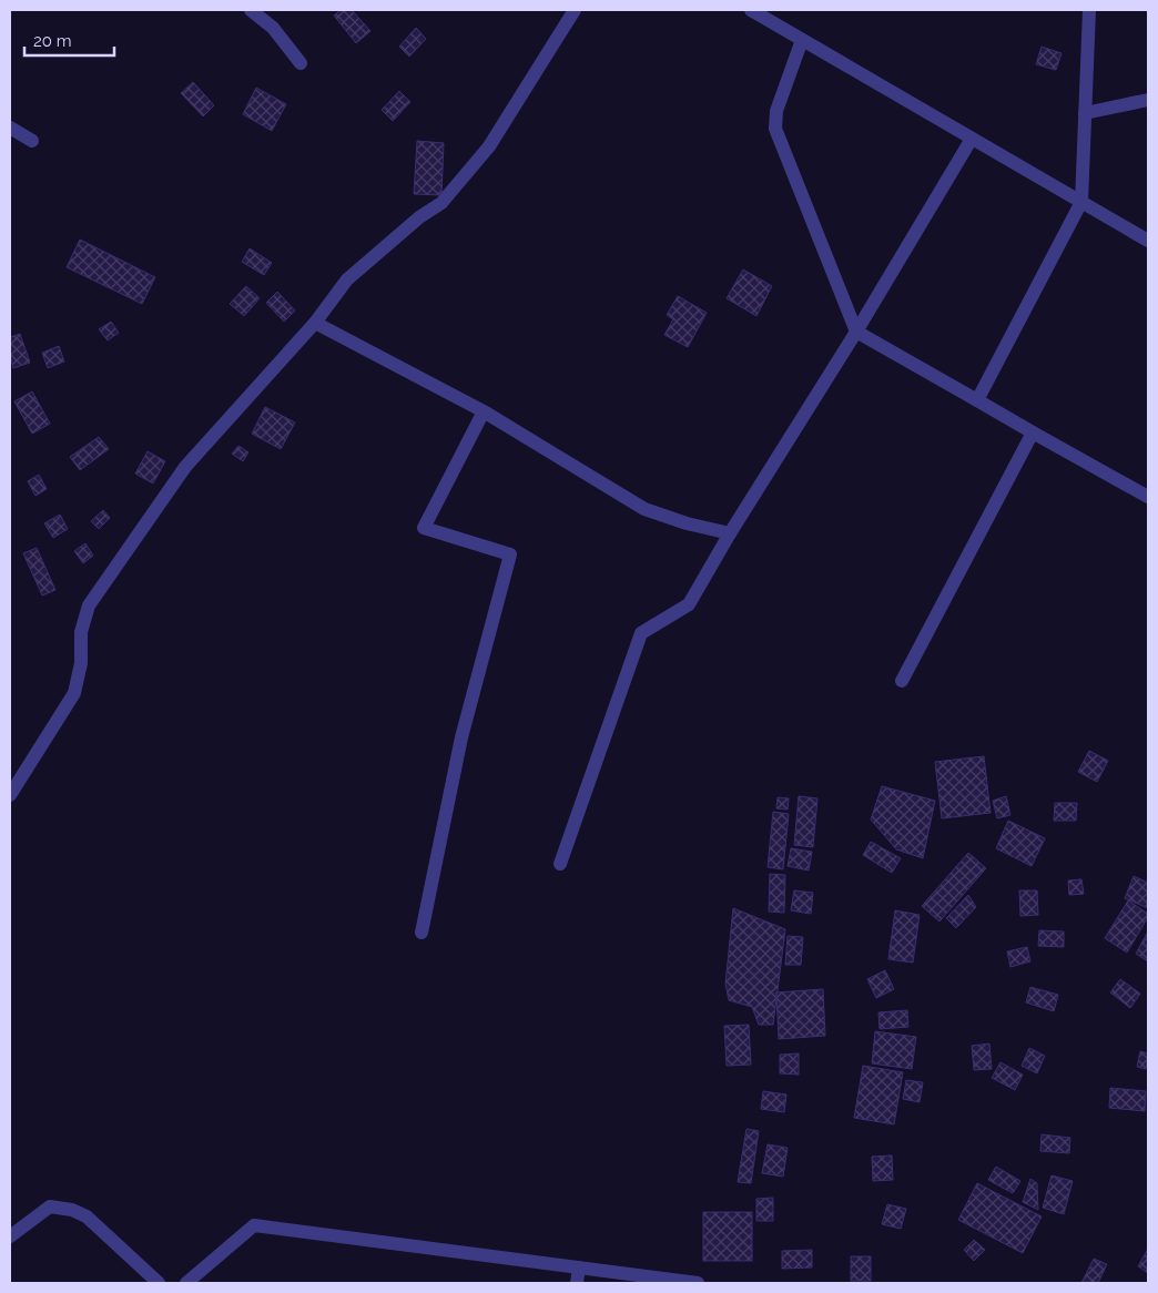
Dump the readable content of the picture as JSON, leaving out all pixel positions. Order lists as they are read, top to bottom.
{
  "scale_bar": "20 m"
}
